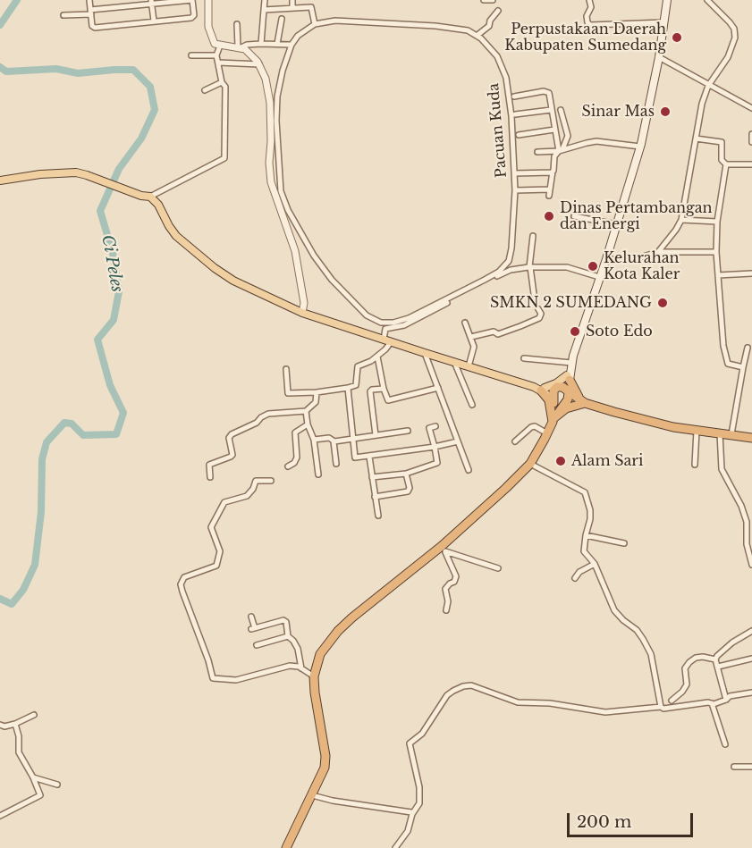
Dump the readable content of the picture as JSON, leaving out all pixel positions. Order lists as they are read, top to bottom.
{
  "streets": {
    "street": ["Pacuan Kuda"]
  },
  "water": ["Ci Peles"],
  "places": [
    "Perpustakaan Daerah Kabupaten Sumedang",
    "Sinar Mas",
    "Dinas Pertambangan dan Energi",
    "Kelurahan Kota Kaler",
    "SMKN 2 SUMEDANG",
    "Soto Edo",
    "Alam Sari"
  ],
  "scale_bar": "200 m"
}
